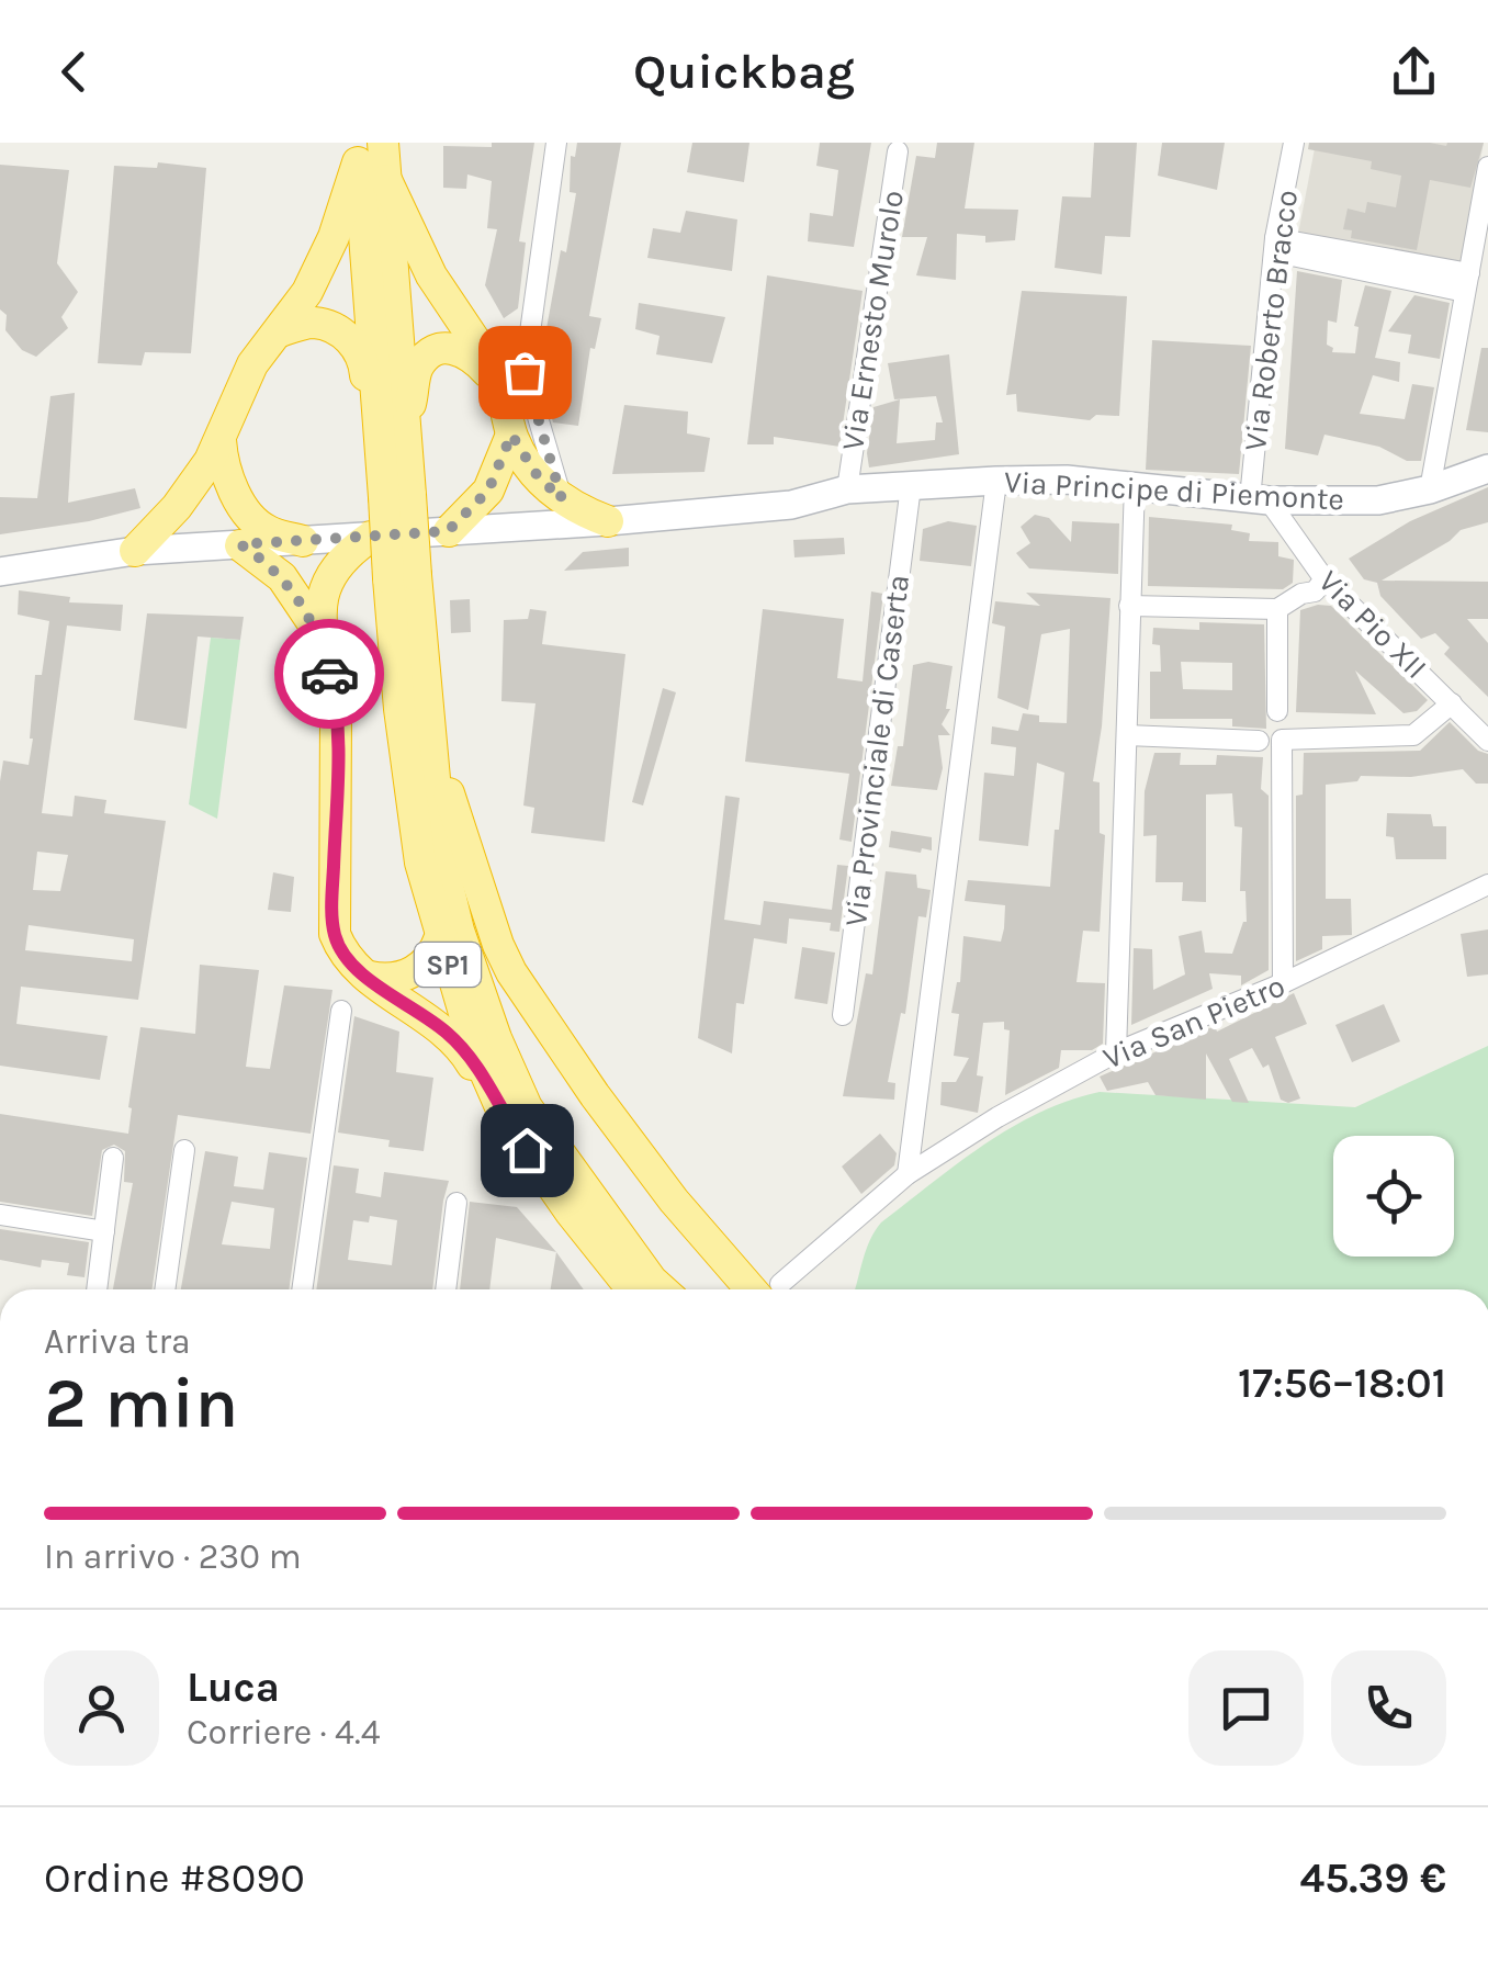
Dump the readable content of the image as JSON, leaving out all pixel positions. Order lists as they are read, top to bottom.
{
  "streets": {
    "highway": ["SP1"],
    "main road": ["Via Principe di Piemonte"],
    "street": [
      "Via Ernesto Murolo",
      "Via Roberto Bracco",
      "Via Pio XII",
      "Via Provinciale di Caserta",
      "Via San Pietro"
    ]
  },
  "crossings": [
    ["Via Ernesto Murolo", "Via Principe di Piemonte"],
    ["Via Roberto Bracco", "Via Principe di Piemonte"],
    ["Via Roberto Bracco", "Via Pio XII"],
    ["Via Principe di Piemonte", "Via Pio XII"],
    ["Via Principe di Piemonte", "Via Provinciale di Caserta"]
  ],
  "page": {
    "header": "Quickbag",
    "heading": ["2 min", "Arriva tra", "17:56–18:01"],
    "panel": [
      "Luca",
      "Corriere · 4.4",
      "Ordine #8090",
      "45.39 €"
    ],
    "bar": "In arrivo · 230 m"
  }
}
